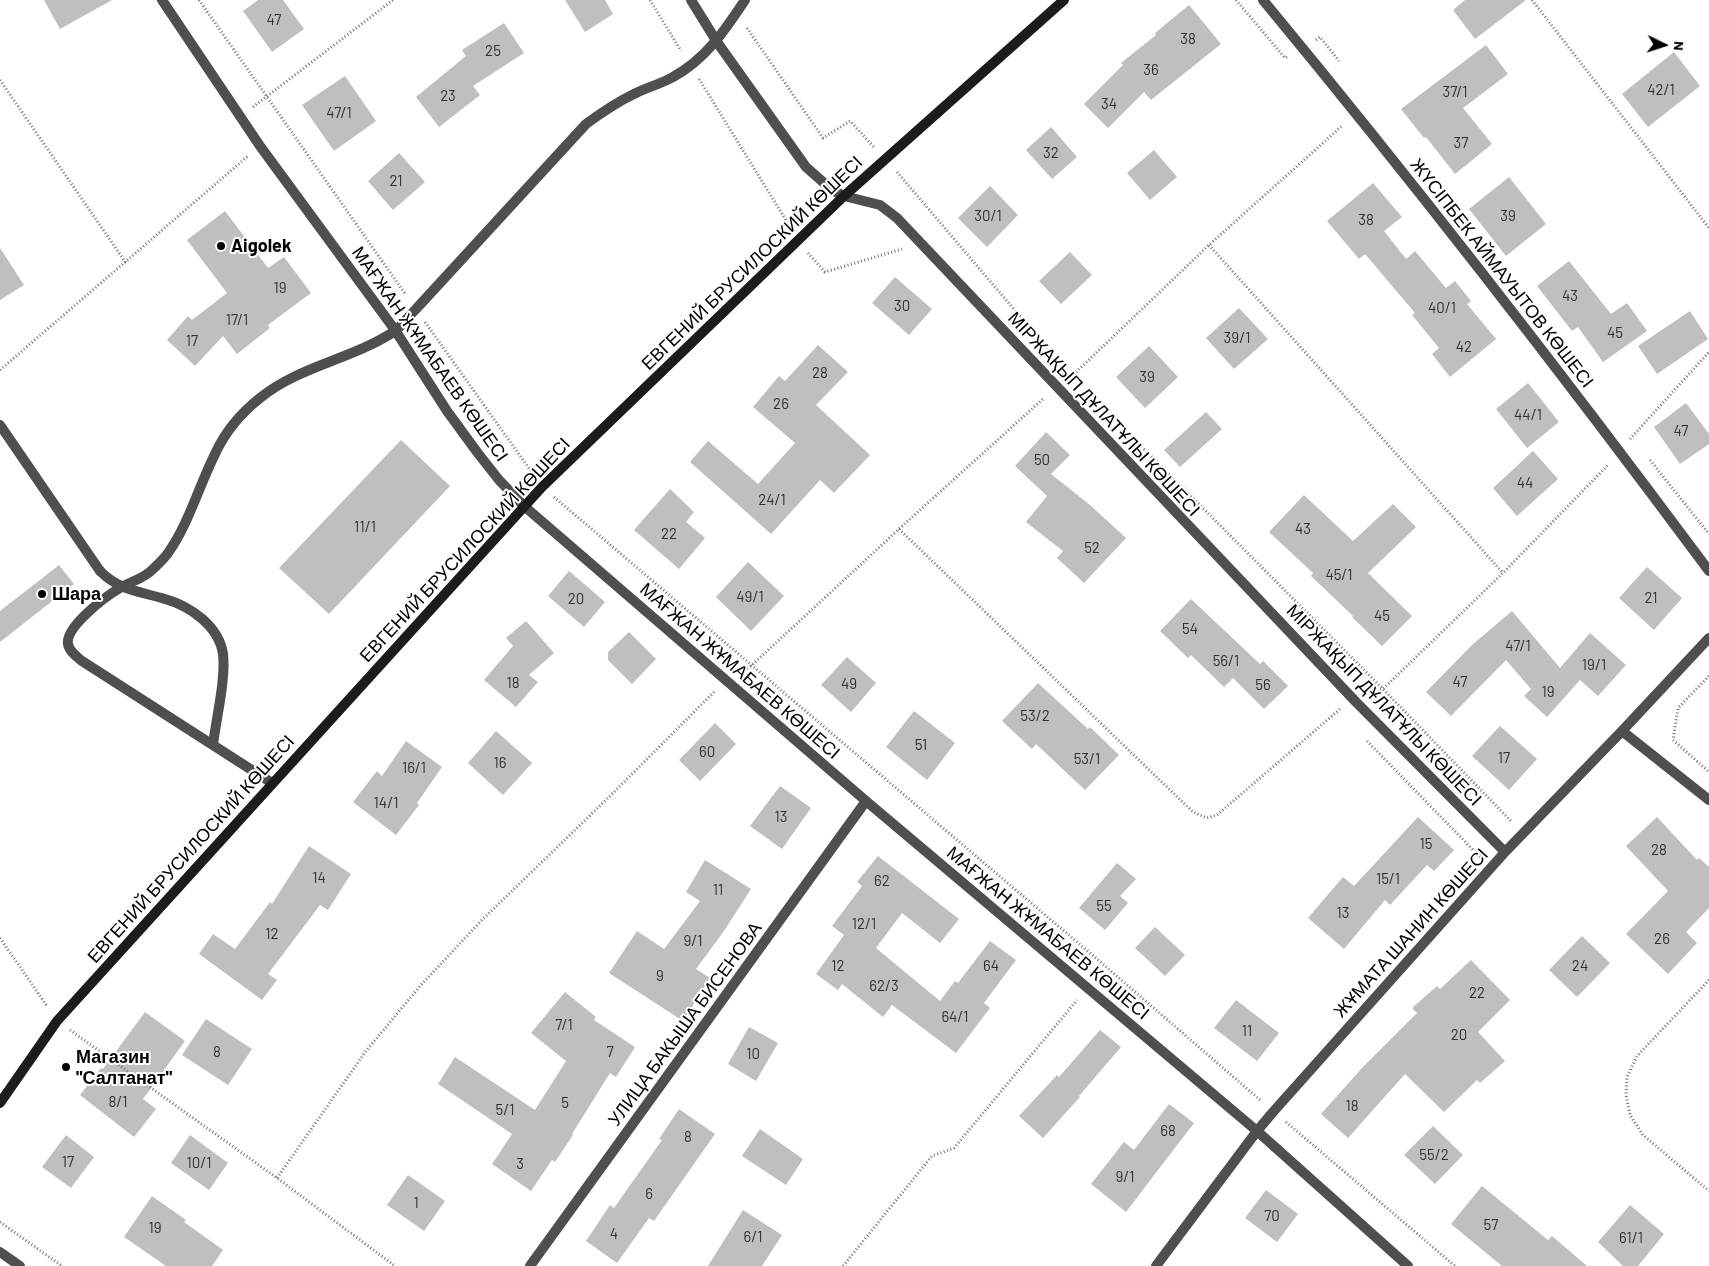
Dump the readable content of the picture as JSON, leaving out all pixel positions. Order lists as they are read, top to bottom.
{
  "streets": {
    "main road": ["ЕВГЕНИЙ БРУСИЛОСКИЙ КӨШЕСІ"],
    "street": [
      "ЖҮСІПБЕК АЙМАУЫТОВ КӨШЕСІ",
      "МАҒЖАН ЖҰМАБАЕВ КӨШЕСІ",
      "МІРЖАҚЫП ДҰЛАТҰЛЫ КӨШЕСІ",
      "ЖҰМАТА ШАНИН КӨШЕСІ",
      "УЛИЦА БАКЫША БИСЕНОВА"
    ]
  },
  "crossings": [
    ["ЕВГЕНИЙ БРУСИЛОСКИЙ КӨШЕСІ", "МАҒЖАН ЖҰМАБАЕВ КӨШЕСІ"],
    ["ЕВГЕНИЙ БРУСИЛОСКИЙ КӨШЕСІ", "МІРЖАҚЫП ДҰЛАТҰЛЫ КӨШЕСІ"],
    ["МАҒЖАН ЖҰМАБАЕВ КӨШЕСІ", "ЖҰМАТА ШАНИН КӨШЕСІ"],
    ["МАҒЖАН ЖҰМАБАЕВ КӨШЕСІ", "УЛИЦА БАКЫША БИСЕНОВА"],
    ["МІРЖАҚЫП ДҰЛАТҰЛЫ КӨШЕСІ", "ЖҰМАТА ШАНИН КӨШЕСІ"]
  ],
  "places": ["Aigolek", "Шара", "Магазин \"Салтанат\""],
  "house_numbers": [
    "47",
    "38",
    "25",
    "36",
    "42/1",
    "37/1",
    "23",
    "34",
    "47/1",
    "37",
    "32",
    "21",
    "30/1",
    "39",
    "38",
    "19",
    "43",
    "30",
    "40/1",
    "17/1",
    "45",
    "39/1",
    "17",
    "42",
    "28",
    "39",
    "26",
    "44/1",
    "47",
    "50",
    "44",
    "24/1",
    "11/1",
    "43",
    "22",
    "52",
    "45/1",
    "49/1",
    "21",
    "20",
    "45",
    "54",
    "47/1",
    "56/1",
    "19/1",
    "47",
    "18",
    "49",
    "56",
    "19",
    "53/2",
    "51",
    "60",
    "17",
    "53/1",
    "16",
    "16/1",
    "14/1",
    "13",
    "15",
    "28",
    "14",
    "15/1",
    "62",
    "11",
    "55",
    "13",
    "12/1",
    "12",
    "26",
    "9/1",
    "12",
    "64",
    "24",
    "9",
    "62/3",
    "22",
    "64/1",
    "7/1",
    "11",
    "20",
    "8",
    "7",
    "10",
    "8/1",
    "5",
    "18",
    "5/1",
    "68",
    "8",
    "55/2",
    "17",
    "10/1",
    "3",
    "9/1",
    "6",
    "1",
    "70",
    "57",
    "19",
    "4",
    "6/1",
    "61/1"
  ],
  "north": "right"
}
